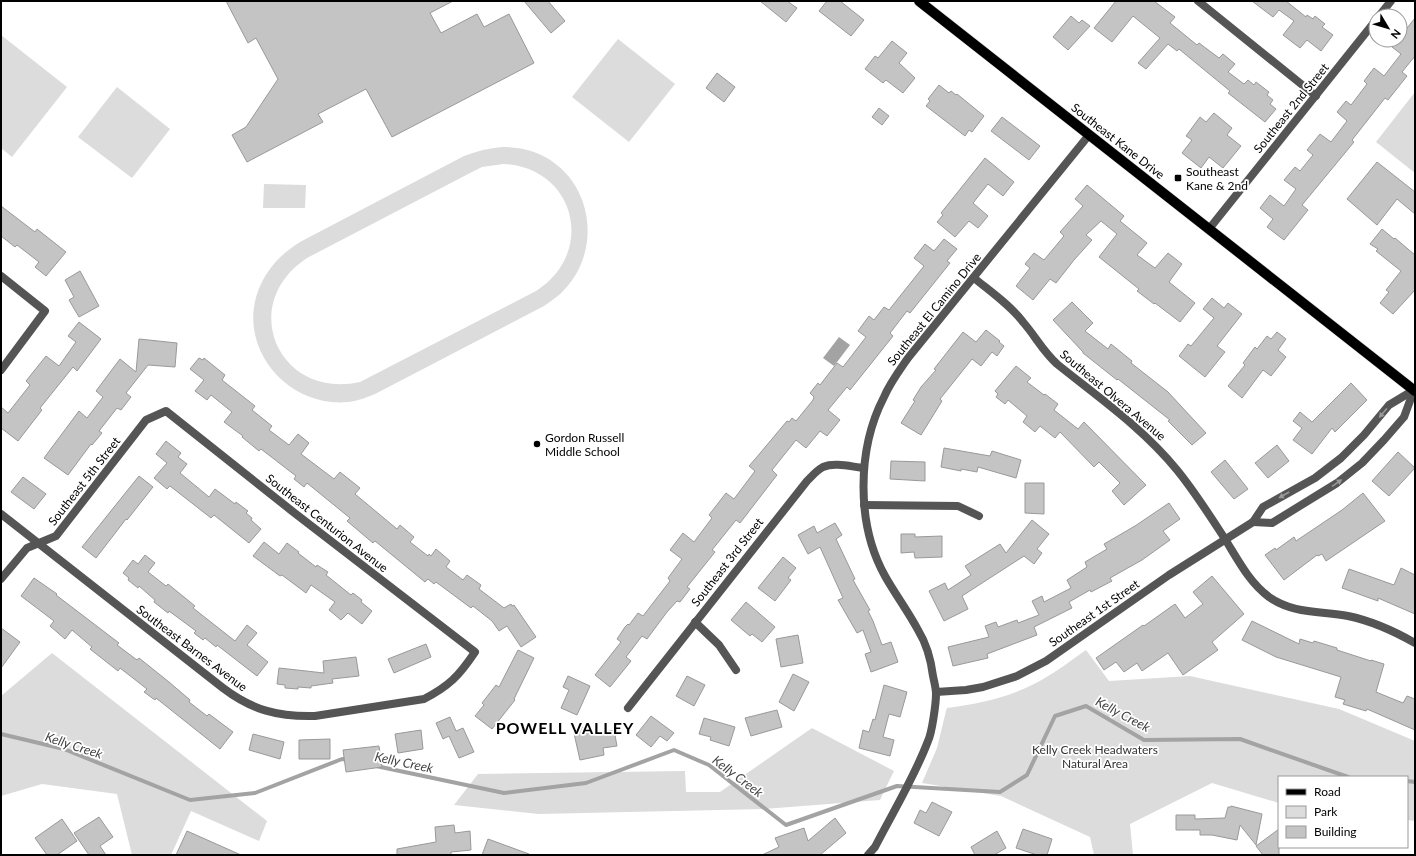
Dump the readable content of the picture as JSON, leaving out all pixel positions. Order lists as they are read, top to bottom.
{
  "streets": {
    "main road": ["Southeast Kane Drive"],
    "street": [
      "Southeast 2nd Street",
      "Southeast El Camino Drive",
      "Southeast Olvera Avenue",
      "Southeast 5th Street",
      "Southeast Centurion Avenue",
      "Southeast 3rd Street",
      "Southeast 1st Street",
      "Southeast Barnes Avenue"
    ]
  },
  "crossings": [
    ["Southeast 2nd Street", "Southeast Kane Drive"],
    ["Southeast Kane Drive", "Southeast El Camino Drive"],
    ["Southeast Kane Drive", "Southeast 1st Street"],
    ["Southeast El Camino Drive", "Southeast Olvera Avenue"],
    ["Southeast El Camino Drive", "Southeast 3rd Street"],
    ["Southeast El Camino Drive", "Southeast 1st Street"],
    ["Southeast Olvera Avenue", "Southeast 1st Street"],
    ["Southeast 5th Street", "Southeast Centurion Avenue"],
    ["Southeast 5th Street", "Southeast Barnes Avenue"],
    ["Southeast Centurion Avenue", "Southeast Barnes Avenue"]
  ],
  "districts": ["POWELL VALLEY"],
  "water": ["Kelly Creek"],
  "parks": ["Kelly Creek Headwaters Natural Area"],
  "places": {
    "transit": ["Southeast Kane & 2nd"],
    "other": ["Gordon Russell Middle School"]
  },
  "legend": ["Road", "Park", "Building"],
  "north": "bottom right"
}
